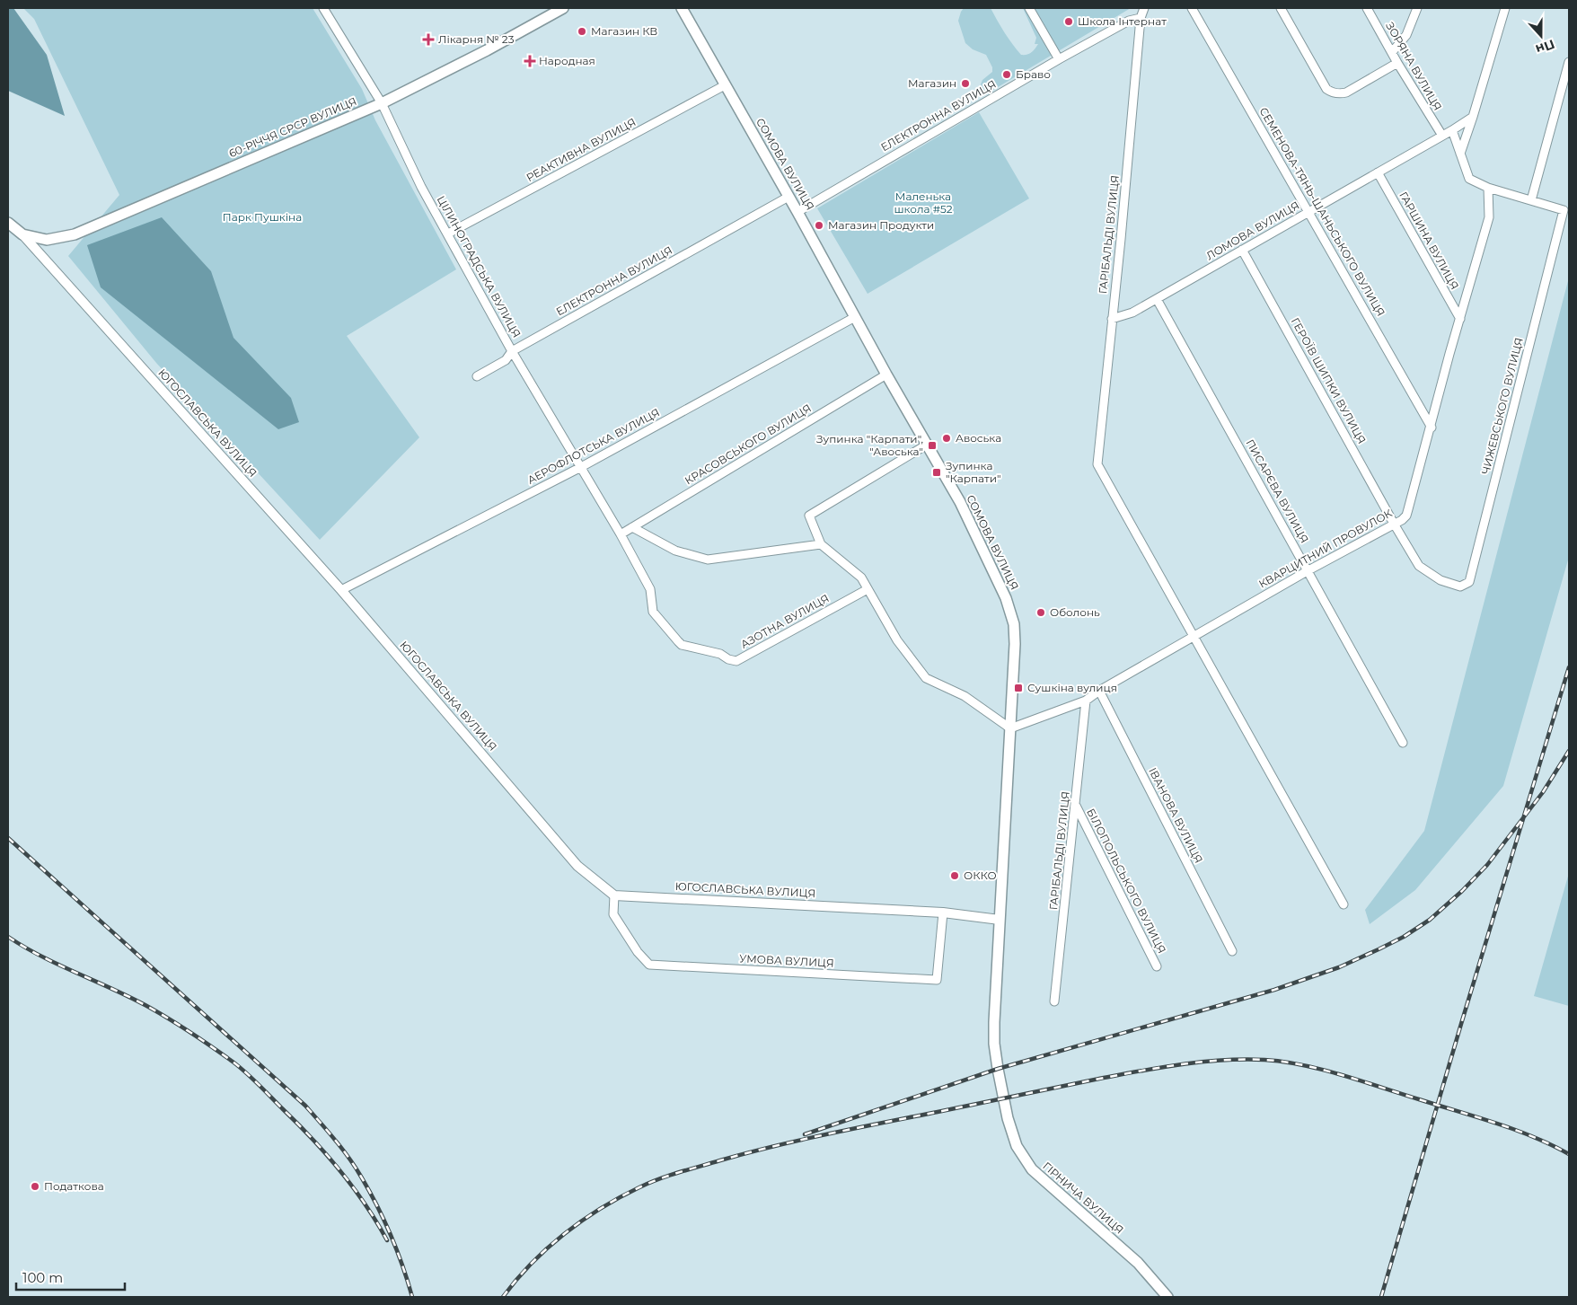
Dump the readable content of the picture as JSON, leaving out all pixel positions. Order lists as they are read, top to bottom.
{
  "streets": {
    "main road": [
      "60-РІЧЧЯ СРСР ВУЛИЦЯ",
      "СОМОВА ВУЛИЦЯ",
      "ЮГОСЛАВСЬКА ВУЛИЦЯ",
      "ГІРНИЧА ВУЛИЦЯ"
    ],
    "street": [
      "ЗОРЯНА ВУЛИЦЯ",
      "ЕЛЕКТРОННА ВУЛИЦЯ",
      "РЕАКТИВНА ВУЛИЦЯ",
      "СЕМЕНОВА-ТЯНЬ-ШАНЬСЬКОГО ВУЛИЦЯ",
      "ЛОМОВА ВУЛИЦЯ",
      "ГАРІБАЛЬДІ ВУЛИЦЯ",
      "ГАРШИНА ВУЛИЦЯ",
      "ЦІЛИНОГРАДСЬКА ВУЛИЦЯ",
      "ГЕРОЇВ ШИПКИ ВУЛИЦЯ",
      "ЧИЖЕВСЬКОГО ВУЛИЦЯ",
      "КРАСОВСЬКОГО ВУЛИЦЯ",
      "АЕРОФЛОТСЬКА ВУЛИЦЯ",
      "ПИСАРЄВА ВУЛИЦЯ",
      "КВАРЦИТНИЙ ПРОВУЛОК",
      "АЗОТНА ВУЛИЦЯ",
      "ІВАНОВА ВУЛИЦЯ",
      "БІЛОПОЛЬСЬКОГО ВУЛИЦЯ",
      "УМОВА ВУЛИЦЯ"
    ]
  },
  "crossings": [
    ["ЗОРЯНА ВУЛИЦЯ", "ЛОМОВА ВУЛИЦЯ"],
    ["ЕЛЕКТРОННА ВУЛИЦЯ", "СОМОВА ВУЛИЦЯ"],
    ["ЕЛЕКТРОННА ВУЛИЦЯ", "ГАРІБАЛЬДІ ВУЛИЦЯ"],
    ["ЕЛЕКТРОННА ВУЛИЦЯ", "ЦІЛИНОГРАДСЬКА ВУЛИЦЯ"],
    ["60-РІЧЧЯ СРСР ВУЛИЦЯ", "ЦІЛИНОГРАДСЬКА ВУЛИЦЯ"],
    ["60-РІЧЧЯ СРСР ВУЛИЦЯ", "ЮГОСЛАВСЬКА ВУЛИЦЯ"],
    ["РЕАКТИВНА ВУЛИЦЯ", "СОМОВА ВУЛИЦЯ"],
    ["РЕАКТИВНА ВУЛИЦЯ", "ЦІЛИНОГРАДСЬКА ВУЛИЦЯ"],
    ["СОМОВА ВУЛИЦЯ", "ЮГОСЛАВСЬКА ВУЛИЦЯ"],
    ["СОМОВА ВУЛИЦЯ", "КРАСОВСЬКОГО ВУЛИЦЯ"],
    ["СОМОВА ВУЛИЦЯ", "АЕРОФЛОТСЬКА ВУЛИЦЯ"],
    ["СОМОВА ВУЛИЦЯ", "КВАРЦИТНИЙ ПРОВУЛОК"],
    ["СОМОВА ВУЛИЦЯ", "ГІРНИЧА ВУЛИЦЯ"],
    ["СЕМЕНОВА-ТЯНЬ-ШАНЬСЬКОГО ВУЛИЦЯ", "ЛОМОВА ВУЛИЦЯ"],
    ["СЕМЕНОВА-ТЯНЬ-ШАНЬСЬКОГО ВУЛИЦЯ", "КВАРЦИТНИЙ ПРОВУЛОК"],
    ["ЛОМОВА ВУЛИЦЯ", "ГАРІБАЛЬДІ ВУЛИЦЯ"],
    ["ЛОМОВА ВУЛИЦЯ", "ГАРШИНА ВУЛИЦЯ"],
    ["ЛОМОВА ВУЛИЦЯ", "ГЕРОЇВ ШИПКИ ВУЛИЦЯ"],
    ["ЛОМОВА ВУЛИЦЯ", "ПИСАРЄВА ВУЛИЦЯ"],
    ["ГАРІБАЛЬДІ ВУЛИЦЯ", "КВАРЦИТНИЙ ПРОВУЛОК"],
    ["ГАРІБАЛЬДІ ВУЛИЦЯ", "БІЛОПОЛЬСЬКОГО ВУЛИЦЯ"],
    ["ГАРШИНА ВУЛИЦЯ", "КВАРЦИТНИЙ ПРОВУЛОК"],
    ["ЦІЛИНОГРАДСЬКА ВУЛИЦЯ", "КРАСОВСЬКОГО ВУЛИЦЯ"],
    ["ЦІЛИНОГРАДСЬКА ВУЛИЦЯ", "АЕРОФЛОТСЬКА ВУЛИЦЯ"],
    ["ЦІЛИНОГРАДСЬКА ВУЛИЦЯ", "АЗОТНА ВУЛИЦЯ"],
    ["ГЕРОЇВ ШИПКИ ВУЛИЦЯ", "ЧИЖЕВСЬКОГО ВУЛИЦЯ"],
    ["ГЕРОЇВ ШИПКИ ВУЛИЦЯ", "КВАРЦИТНИЙ ПРОВУЛОК"],
    ["ЧИЖЕВСЬКОГО ВУЛИЦЯ", "КВАРЦИТНИЙ ПРОВУЛОК"],
    ["ЮГОСЛАВСЬКА ВУЛИЦЯ", "АЕРОФЛОТСЬКА ВУЛИЦЯ"],
    ["ЮГОСЛАВСЬКА ВУЛИЦЯ", "УМОВА ВУЛИЦЯ"],
    ["КРАСОВСЬКОГО ВУЛИЦЯ", "АЗОТНА ВУЛИЦЯ"],
    ["ПИСАРЄВА ВУЛИЦЯ", "КВАРЦИТНИЙ ПРОВУЛОК"],
    ["КВАРЦИТНИЙ ПРОВУЛОК", "ІВАНОВА ВУЛИЦЯ"]
  ],
  "parks": ["Маленька школа #52", "Парк Пушкіна"],
  "places": {
    "other": [
      "Школа Інтернат",
      "Магазин КВ",
      "Браво",
      "Магазин",
      "Магазин Продукти",
      "Авоська",
      "Оболонь",
      "ОККО",
      "Податкова"
    ],
    "health": ["Лікарня № 23", "Народная"],
    "transit": ["Зупинка \"Карпати\", \"Авоська\"", "Зупинка \"Карпати\"", "Сушкіна вулиця"]
  },
  "scale_bar": "100 m",
  "north": "bottom"
}
